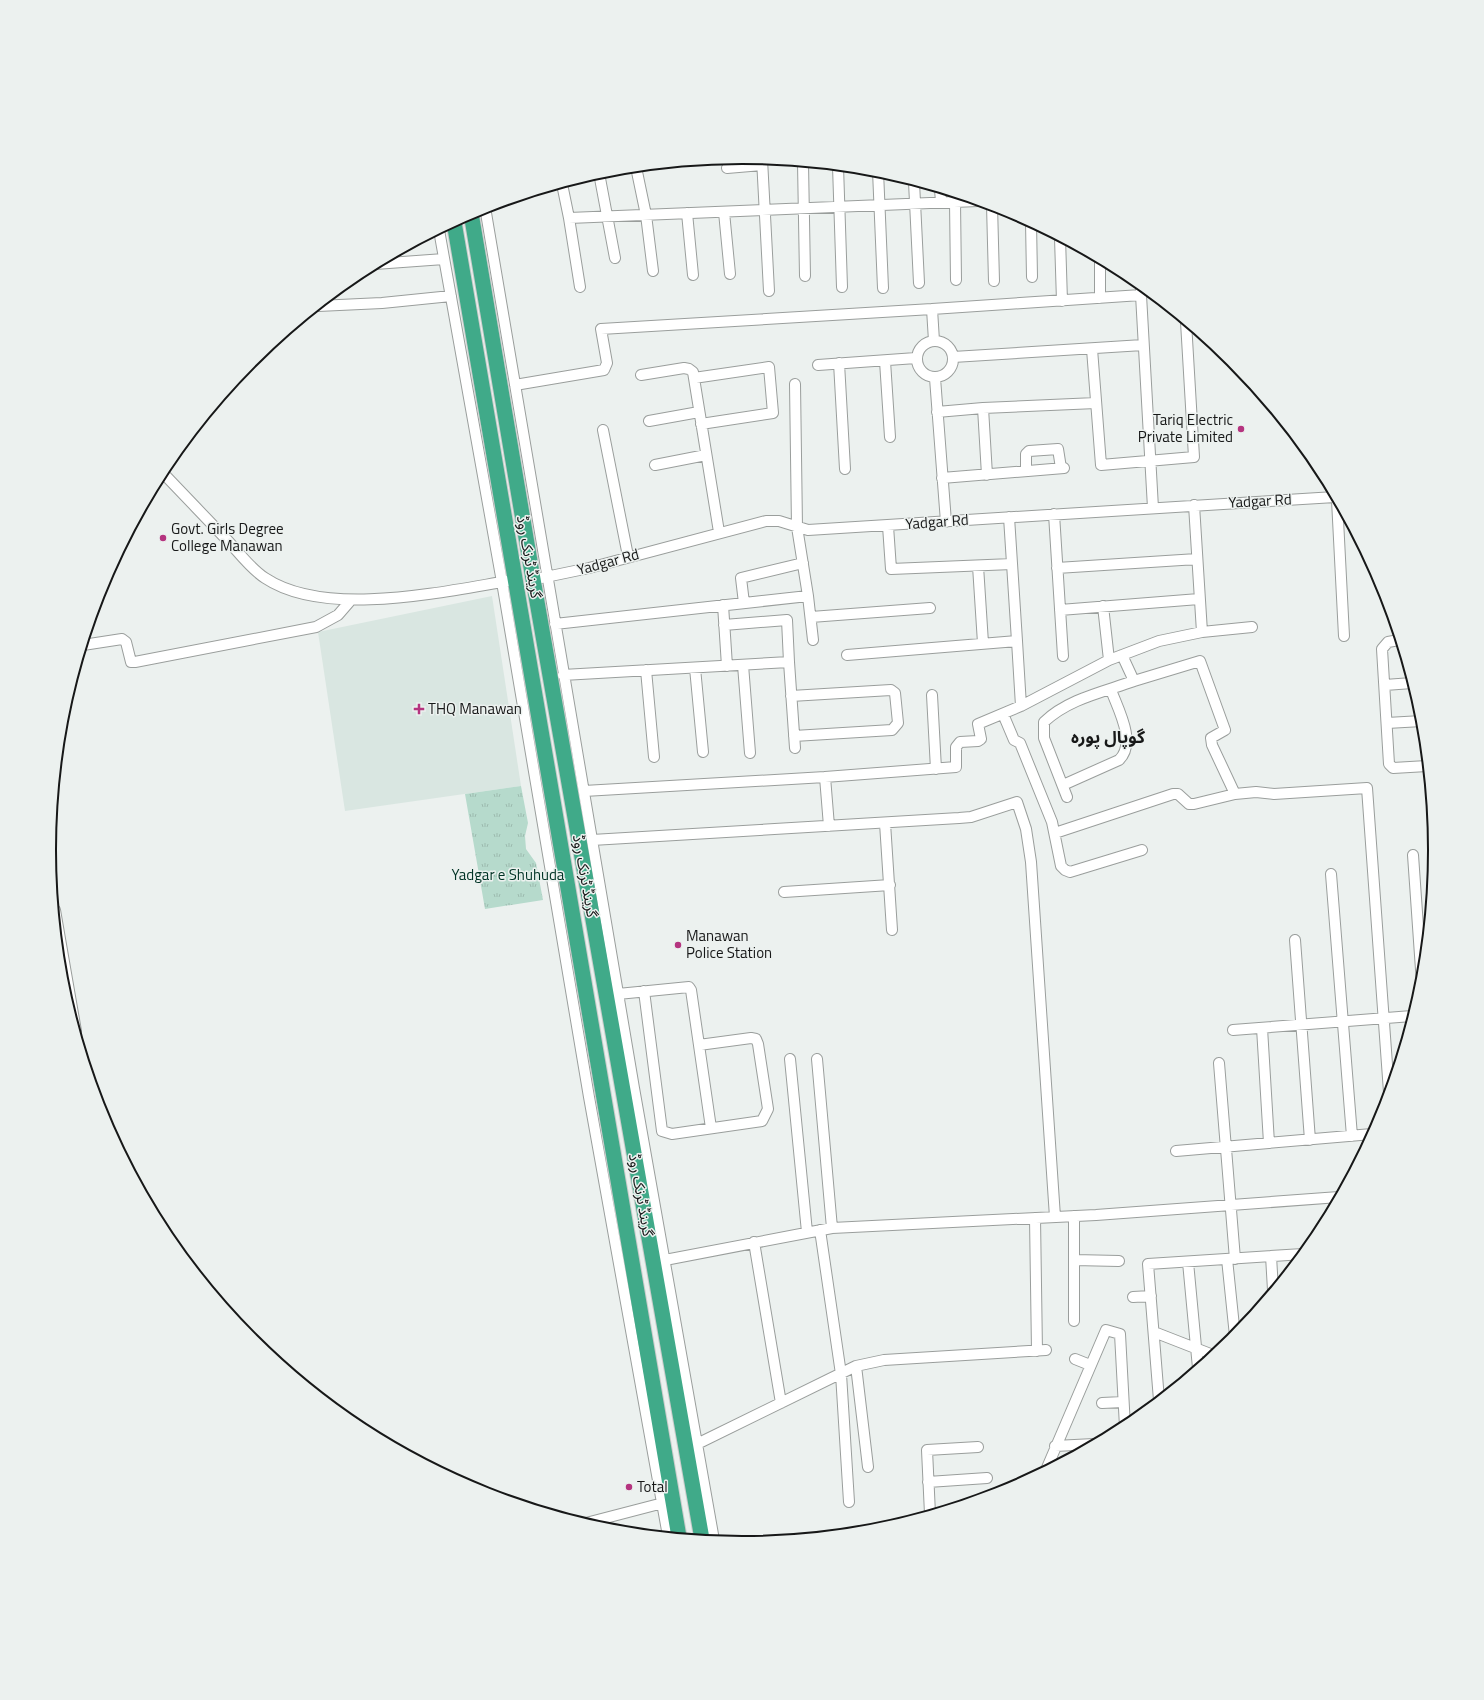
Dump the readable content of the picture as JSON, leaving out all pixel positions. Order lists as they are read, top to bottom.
{
  "streets": {
    "highway": ["گرینڈ ٹرنک روڈ"],
    "street": ["Yadgar Rd"]
  },
  "crossings": [
    ["Yadgar Rd", "گرینڈ ٹرنک روڈ"]
  ],
  "districts": ["گوپال پورہ"],
  "parks": ["Yadgar e Shuhuda"],
  "places": {
    "other": [
      "Tariq Electric Private Limited",
      "Govt. Girls Degree College Manawan",
      "Manawan Police Station",
      "Total"
    ],
    "health": ["THQ Manawan"]
  }
}
